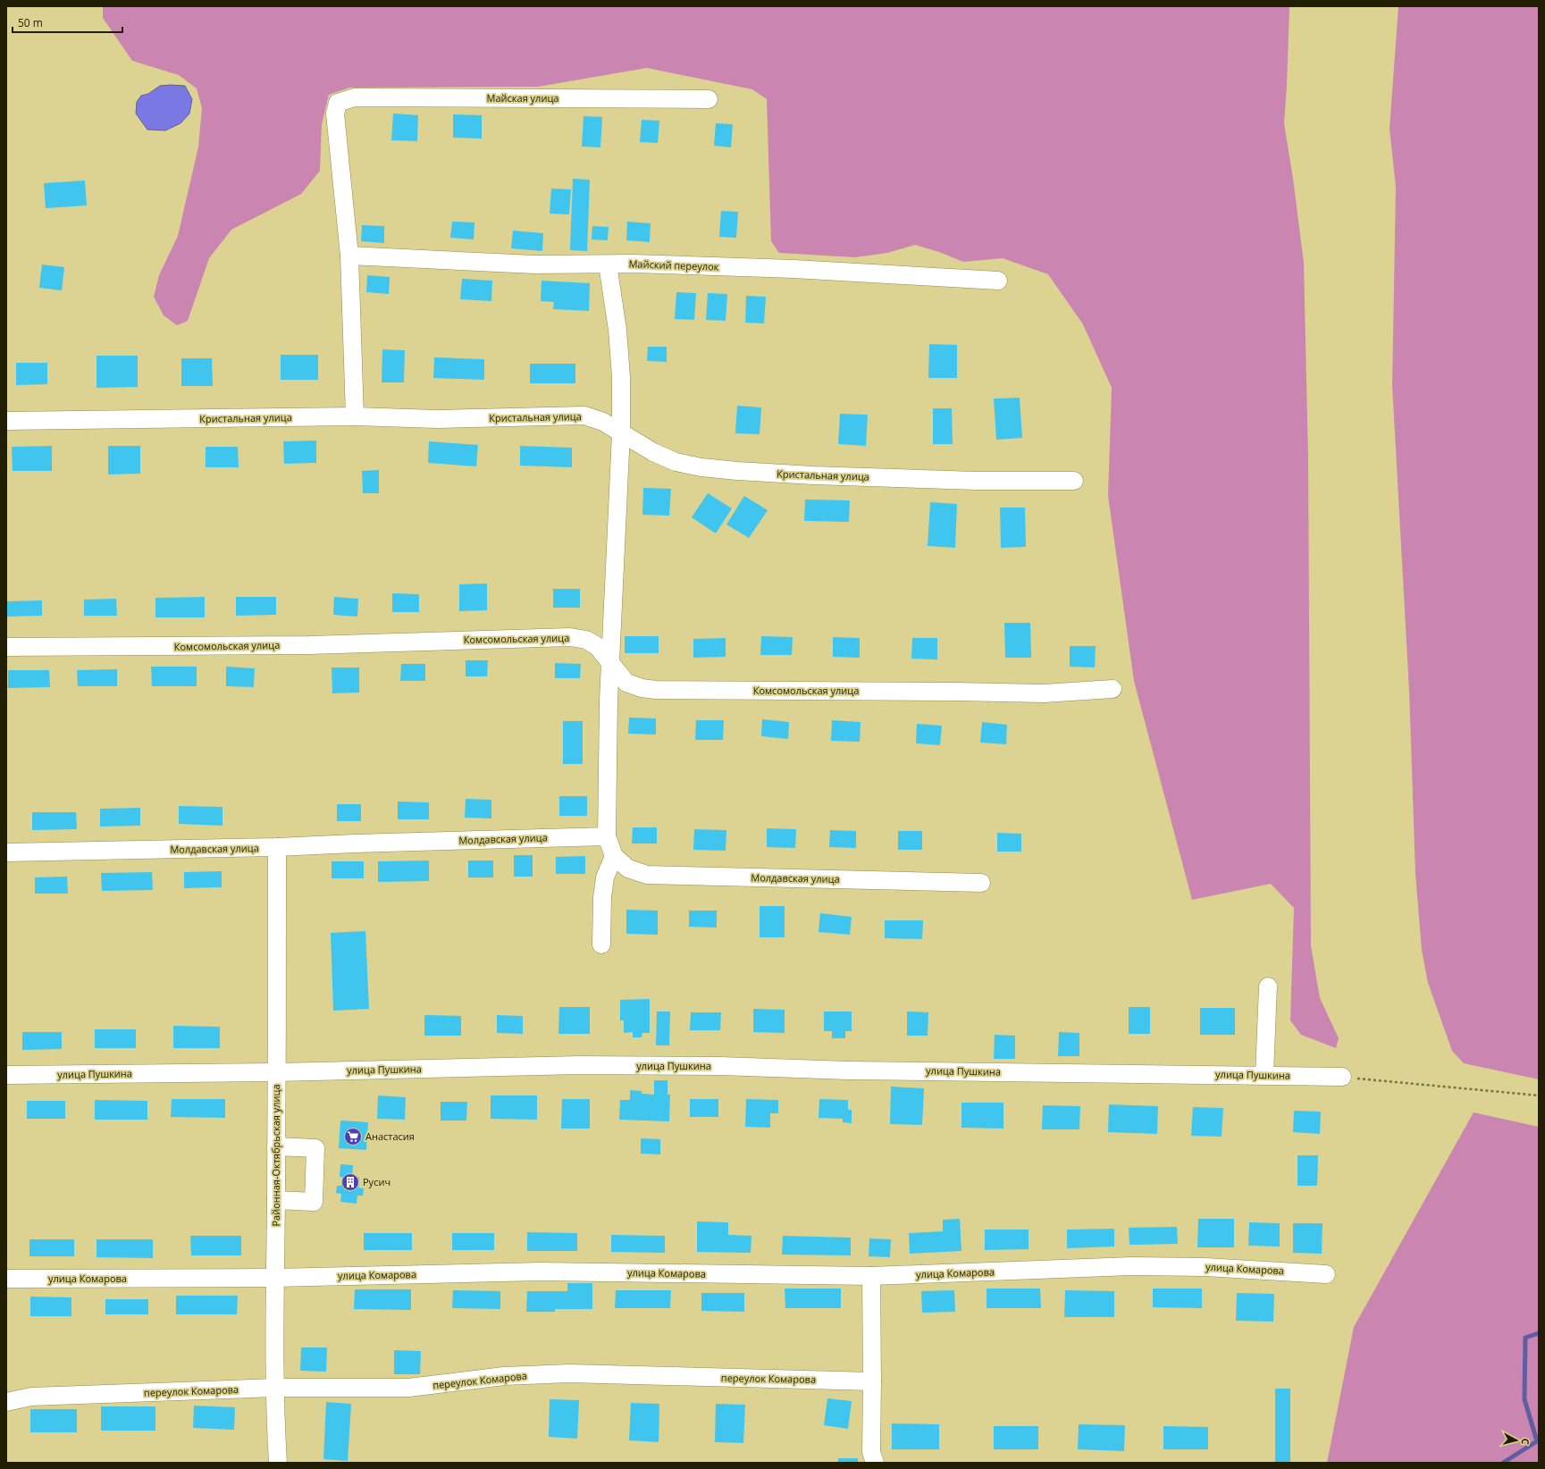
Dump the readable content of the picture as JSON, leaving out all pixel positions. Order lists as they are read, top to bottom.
{
  "streets": {
    "street": [
      "Майская улица",
      "Майский переулок",
      "Кристальная улица",
      "Комсомольская улица",
      "Молдавская улица",
      "улица Пушкина",
      "Районная-Октябрьская улица",
      "улица Комарова",
      "переулок Комарова"
    ]
  },
  "crossings": [
    ["Майская улица", "Майский переулок"],
    ["Молдавская улица", "Районная-Октябрьская улица"],
    ["улица Пушкина", "Районная-Октябрьская улица"],
    ["Районная-Октябрьская улица", "улица Комарова"],
    ["Районная-Октябрьская улица", "переулок Комарова"]
  ],
  "places": {
    "supermarket": ["Анастасия"],
    "building": ["Русич"]
  },
  "scale_bar": "50 m",
  "north": "right"
}
